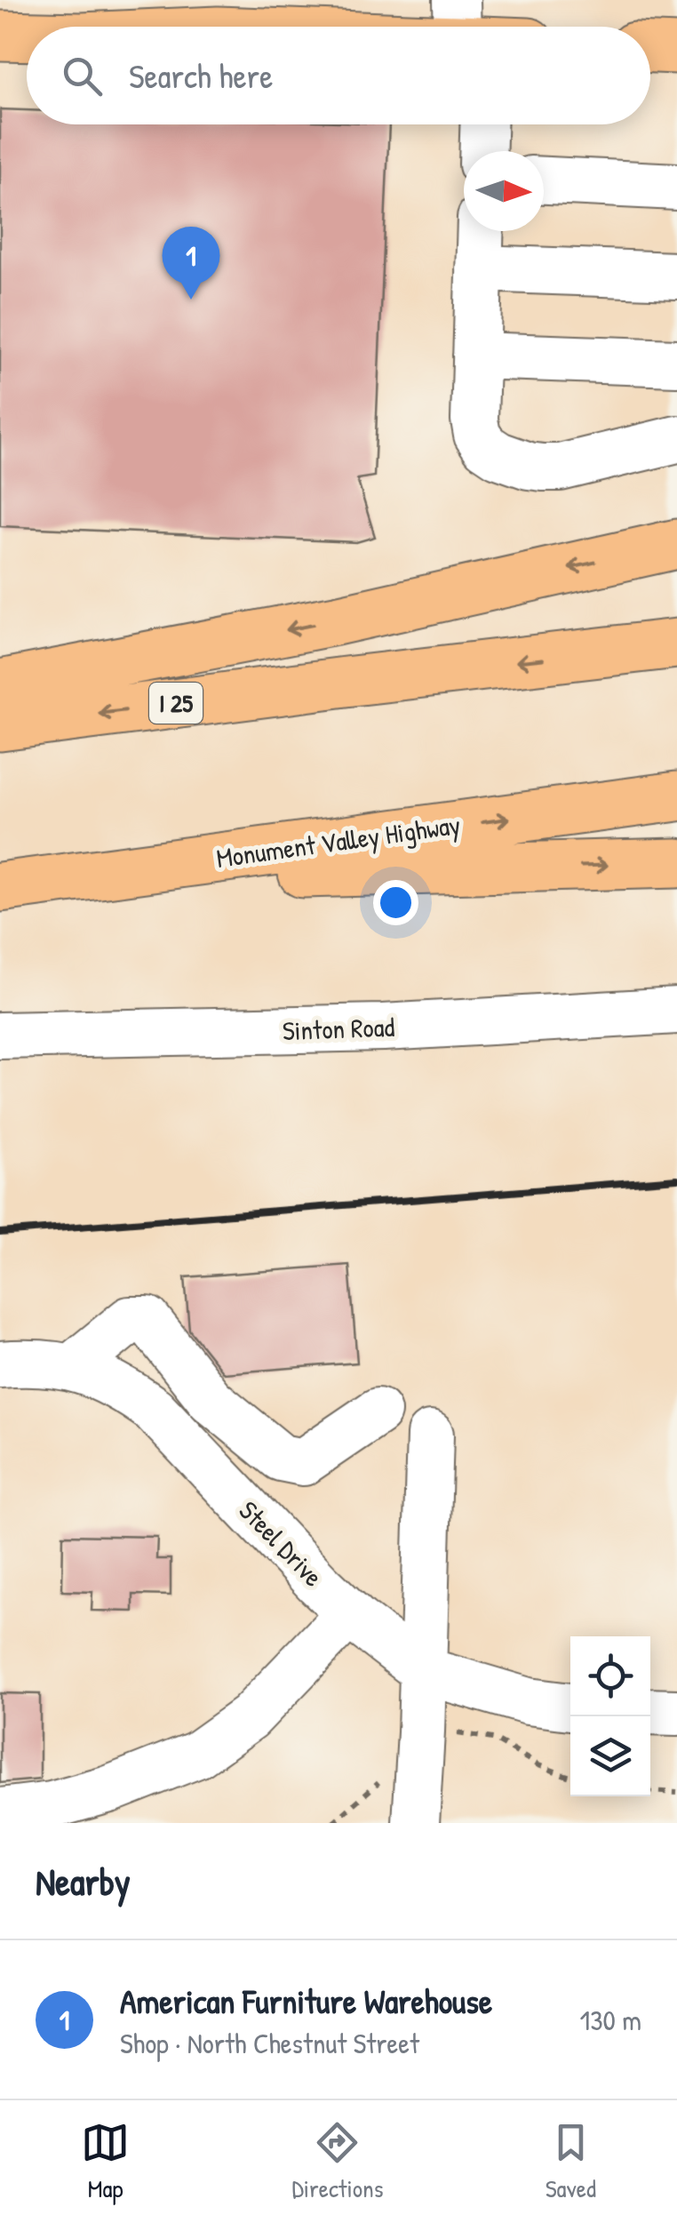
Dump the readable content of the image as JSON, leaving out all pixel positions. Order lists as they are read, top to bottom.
{
  "streets": {
    "main road": ["I 25", "Monument Valley Highway"],
    "street": ["Sinton Road", "Steel Drive"]
  },
  "north": "right",
  "page": {
    "search": "Search here",
    "pins": "1",
    "heading": "Nearby",
    "list": [
      {
        "mark": "1",
        "name": "American Furniture Warehouse",
        "note": "Shop · North Chestnut Street",
        "value": "130 m"
      }
    ],
    "nav": ["Map", "Directions", "Saved"]
  }
}
